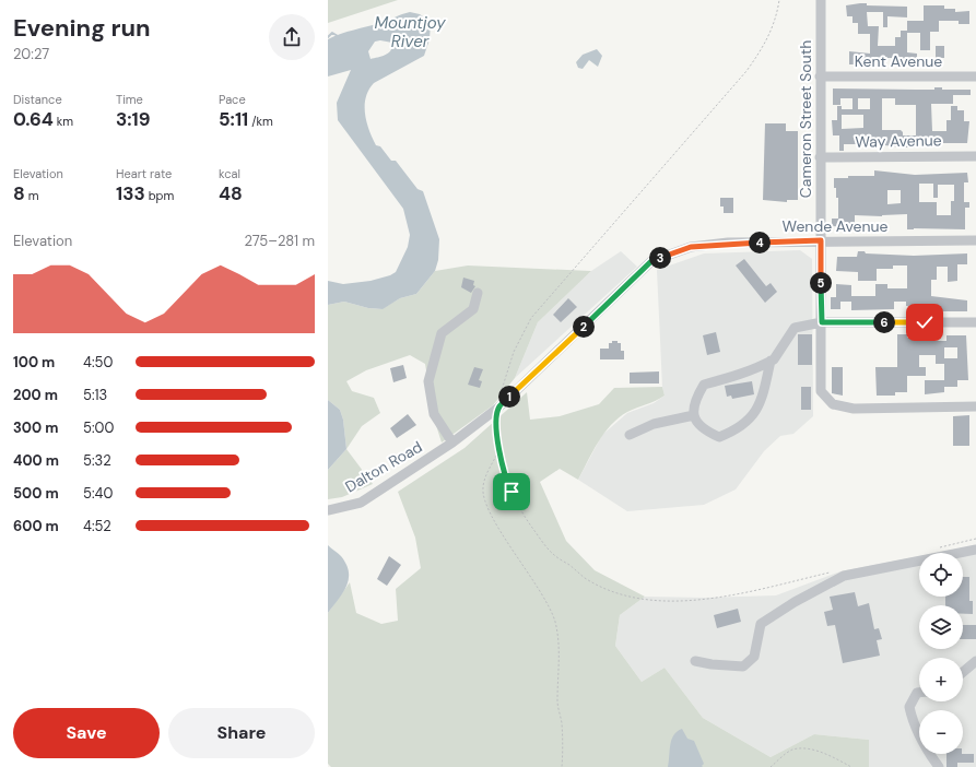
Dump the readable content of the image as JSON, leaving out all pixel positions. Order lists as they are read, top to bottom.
{
  "streets": {
    "street": [
      "Kent Avenue",
      "Cameron Street South",
      "Way Avenue",
      "Wende Avenue",
      "Dalton Road"
    ]
  },
  "crossings": [
    ["Kent Avenue", "Cameron Street South"],
    ["Cameron Street South", "Way Avenue"],
    ["Cameron Street South", "Wende Avenue"],
    ["Wende Avenue", "Dalton Road"]
  ],
  "water": ["Mountjoy River"],
  "page": {
    "heading": ["Evening run", "20:27"],
    "stats": [
      ["Distance", "0.64 km"],
      ["Time", "3:19"],
      ["Pace", "5:11 /km"],
      ["Elevation", "8 m"],
      ["Heart rate", "133 bpm"],
      ["kcal", "48"]
    ],
    "chart": ["Elevation", "275–281 m"],
    "pins": [
      "4",
      "3",
      "5",
      "6",
      "2",
      "1"
    ],
    "list": [
      {
        "name": "100 m",
        "note": "4:50"
      },
      {
        "name": "200 m",
        "note": "5:13"
      },
      {
        "name": "300 m",
        "note": "5:00"
      },
      {
        "name": "400 m",
        "note": "5:32"
      },
      {
        "name": "500 m",
        "note": "5:40"
      },
      {
        "name": "600 m",
        "note": "4:52"
      }
    ],
    "map_buttons": ["+", "−"],
    "buttons": ["Save", "Share"]
  }
}
